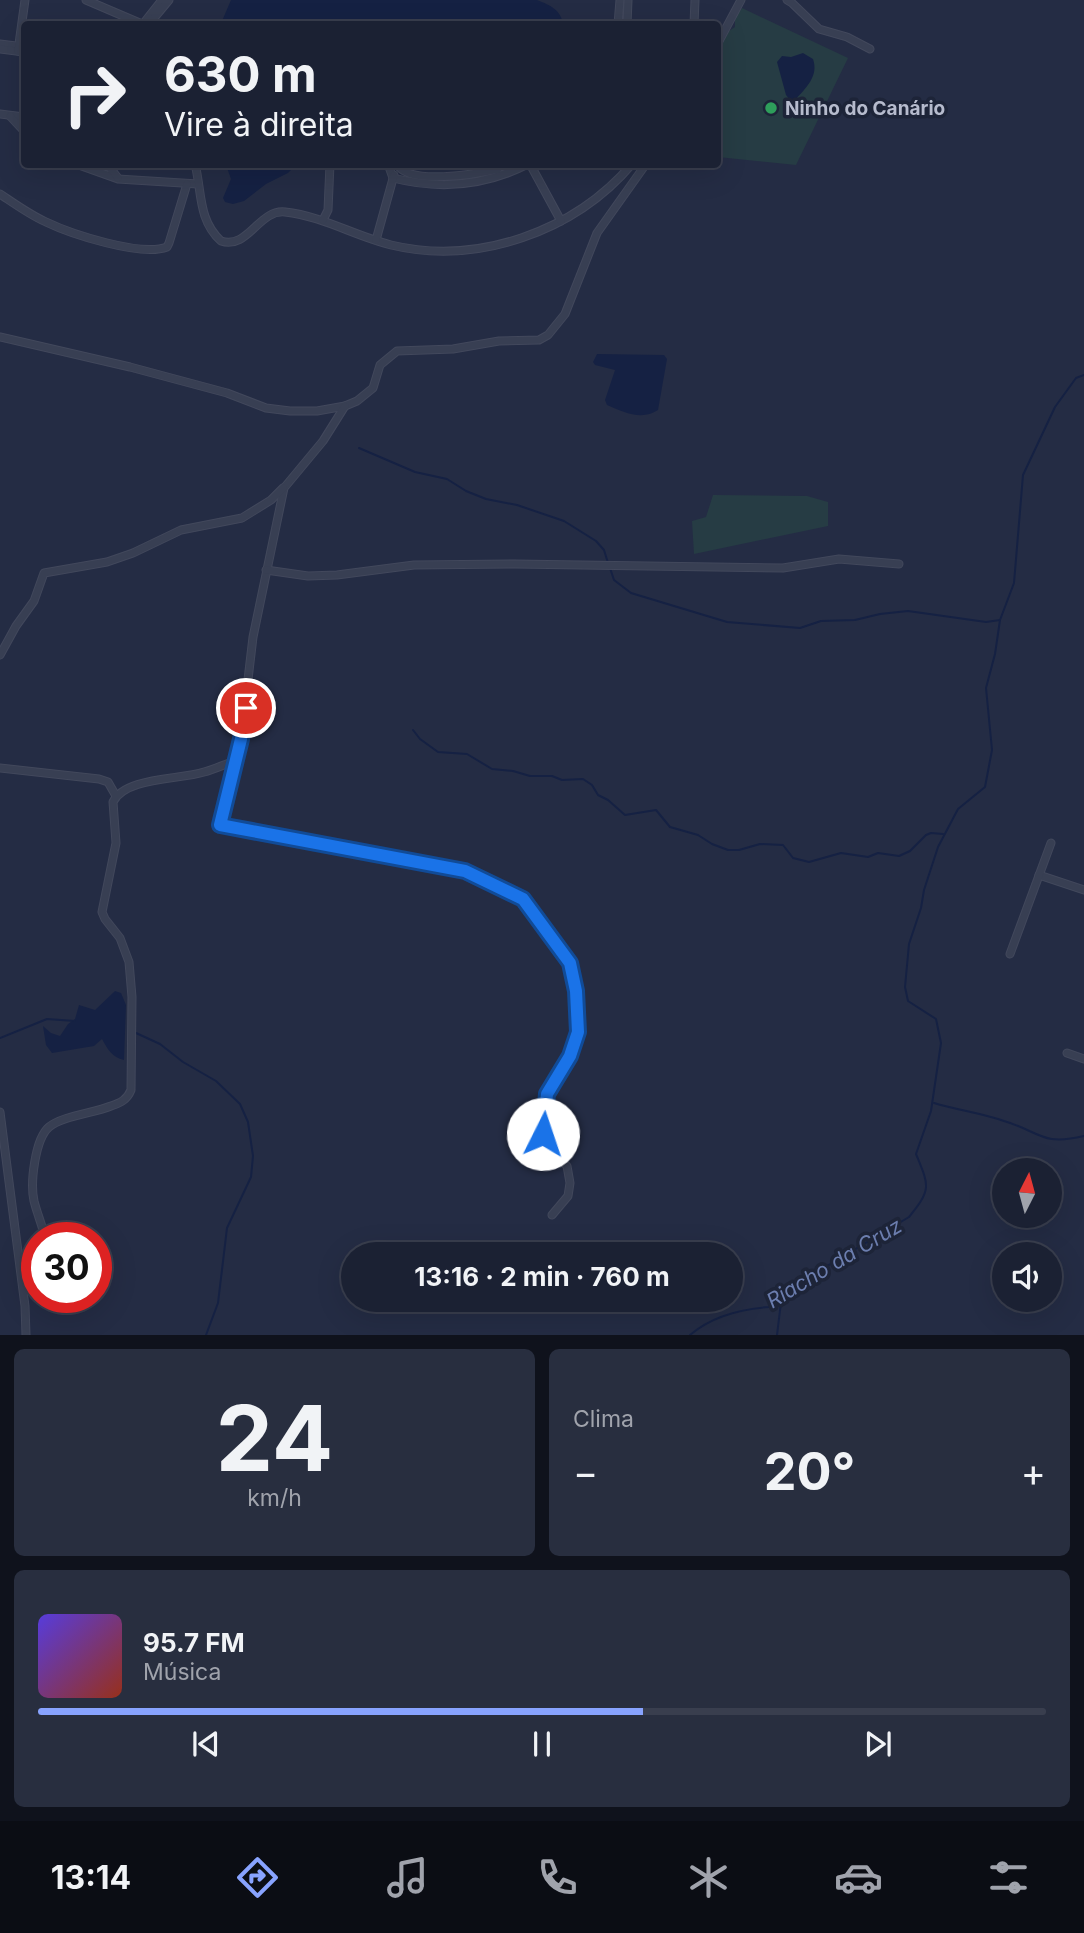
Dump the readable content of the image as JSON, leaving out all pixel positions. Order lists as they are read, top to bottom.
{
  "water": ["Riacho da Cruz"],
  "places": ["Ninho do Canário"],
  "north": "top",
  "page": {
    "turn": ["630 m", "Vire à direita"],
    "limit": "30",
    "trip": "13:16 · 2 min · 760 m",
    "tile": [
      ["24", "km/h"],
      "Clima"
    ],
    "heat": ["−", "20°", "+"],
    "song": ["95.7 FM", "Música"],
    "tabs": "13:14"
  }
}
